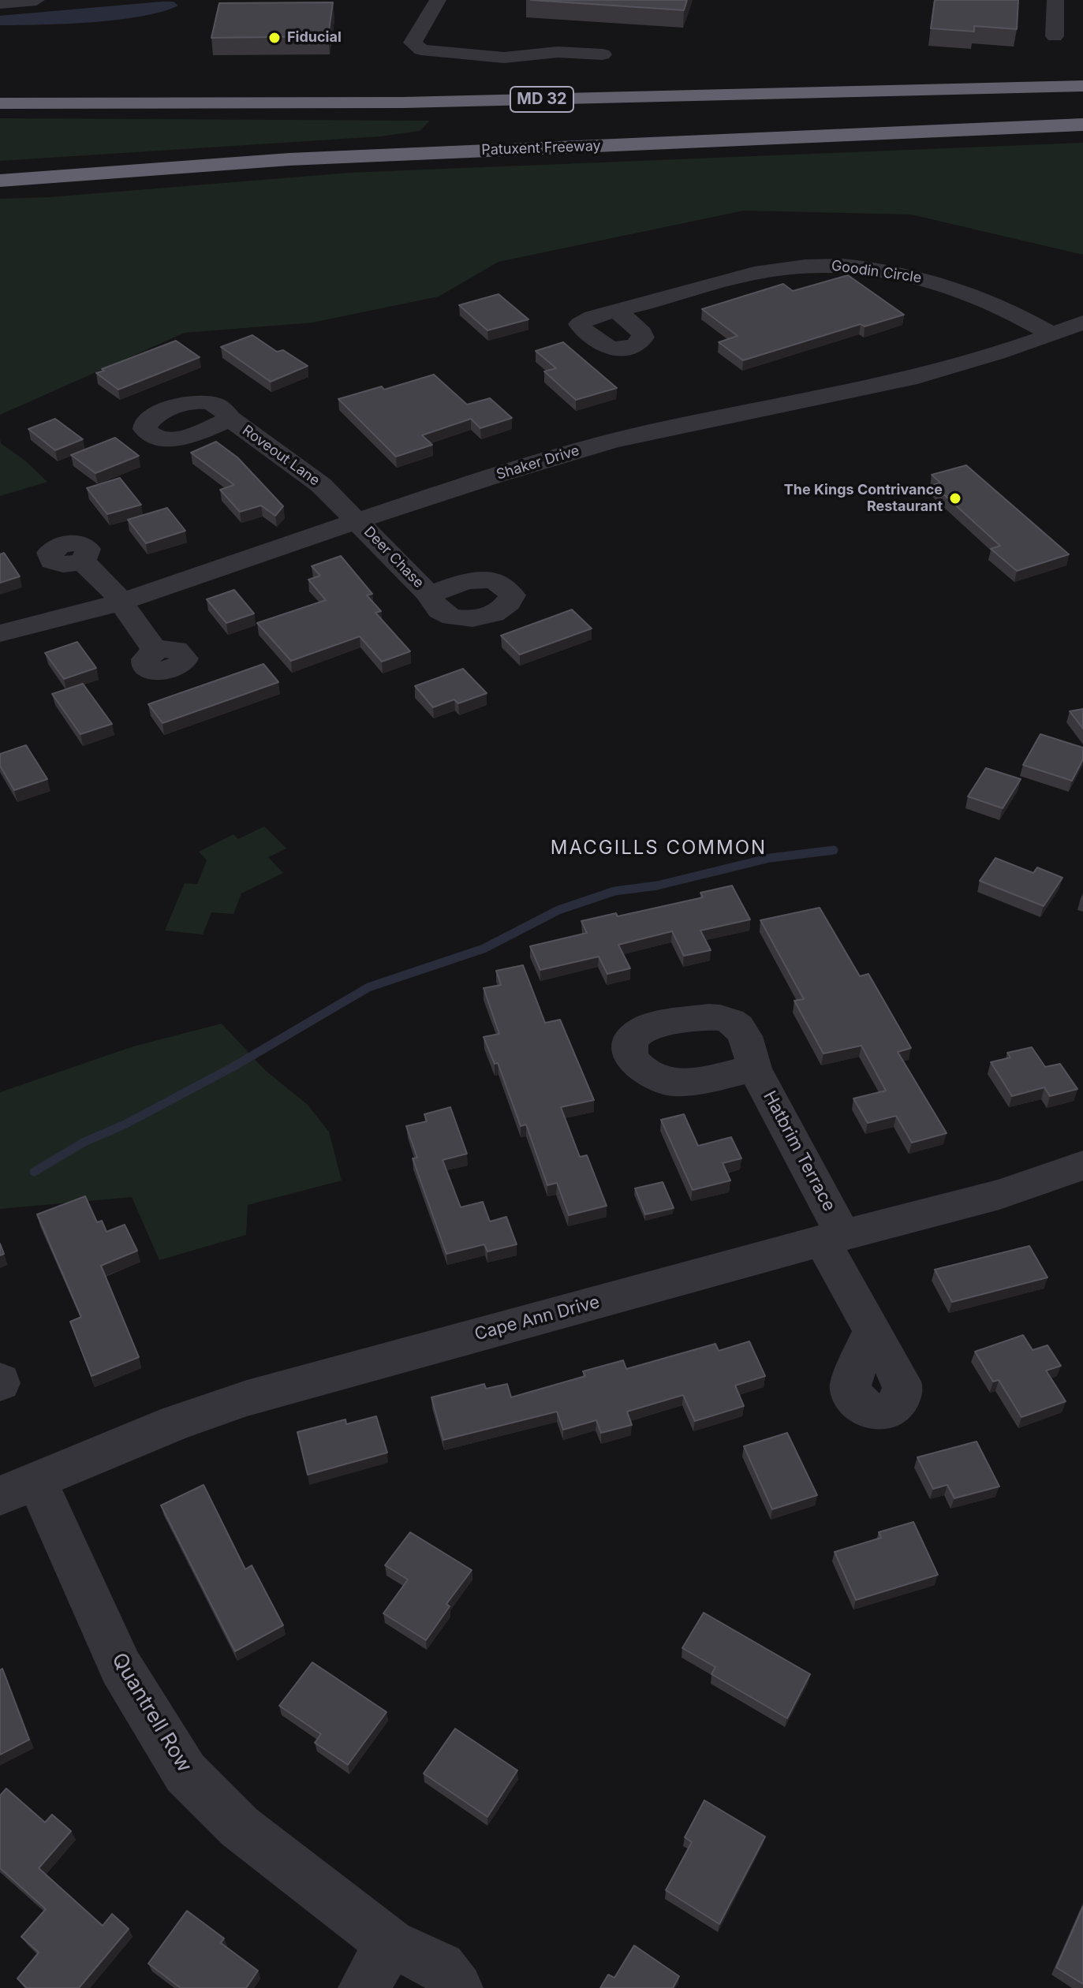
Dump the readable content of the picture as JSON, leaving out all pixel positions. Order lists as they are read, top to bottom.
{
  "streets": {
    "highway": ["MD 32", "Patuxent Freeway"],
    "street": [
      "Goodin Circle",
      "Roveout Lane",
      "Shaker Drive",
      "Deer Chase",
      "Hatbrim Terrace",
      "Cape Ann Drive",
      "Quantrell Row"
    ]
  },
  "crossings": [
    ["Goodin Circle", "Shaker Drive"],
    ["Roveout Lane", "Shaker Drive"],
    ["Roveout Lane", "Deer Chase"],
    ["Shaker Drive", "Deer Chase"],
    ["Hatbrim Terrace", "Cape Ann Drive"],
    ["Cape Ann Drive", "Quantrell Row"]
  ],
  "districts": ["MACGILLS COMMON"],
  "places": ["Fiducial", "The Kings Contrivance Restaurant"]
}
